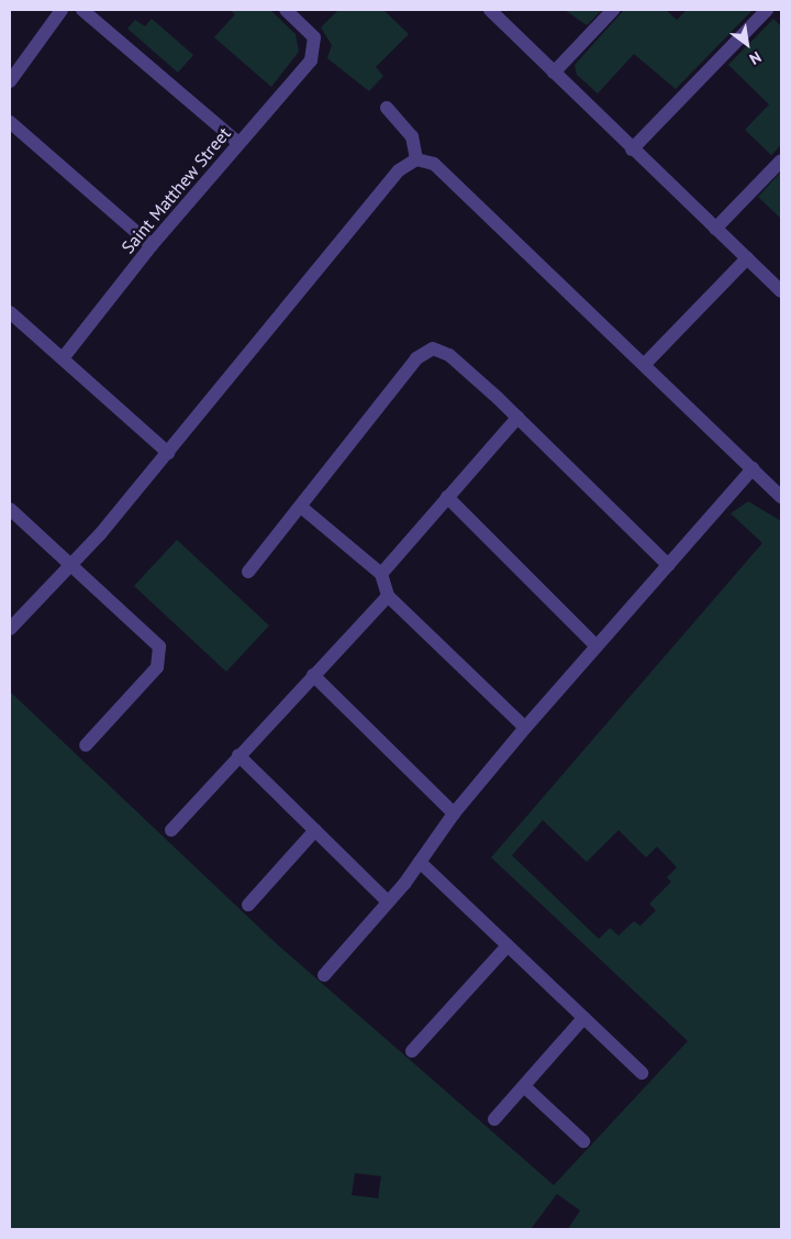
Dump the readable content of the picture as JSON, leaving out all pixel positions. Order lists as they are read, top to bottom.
{
  "streets": {
    "street": ["Saint Matthew Street"]
  },
  "north": "bottom right"
}
